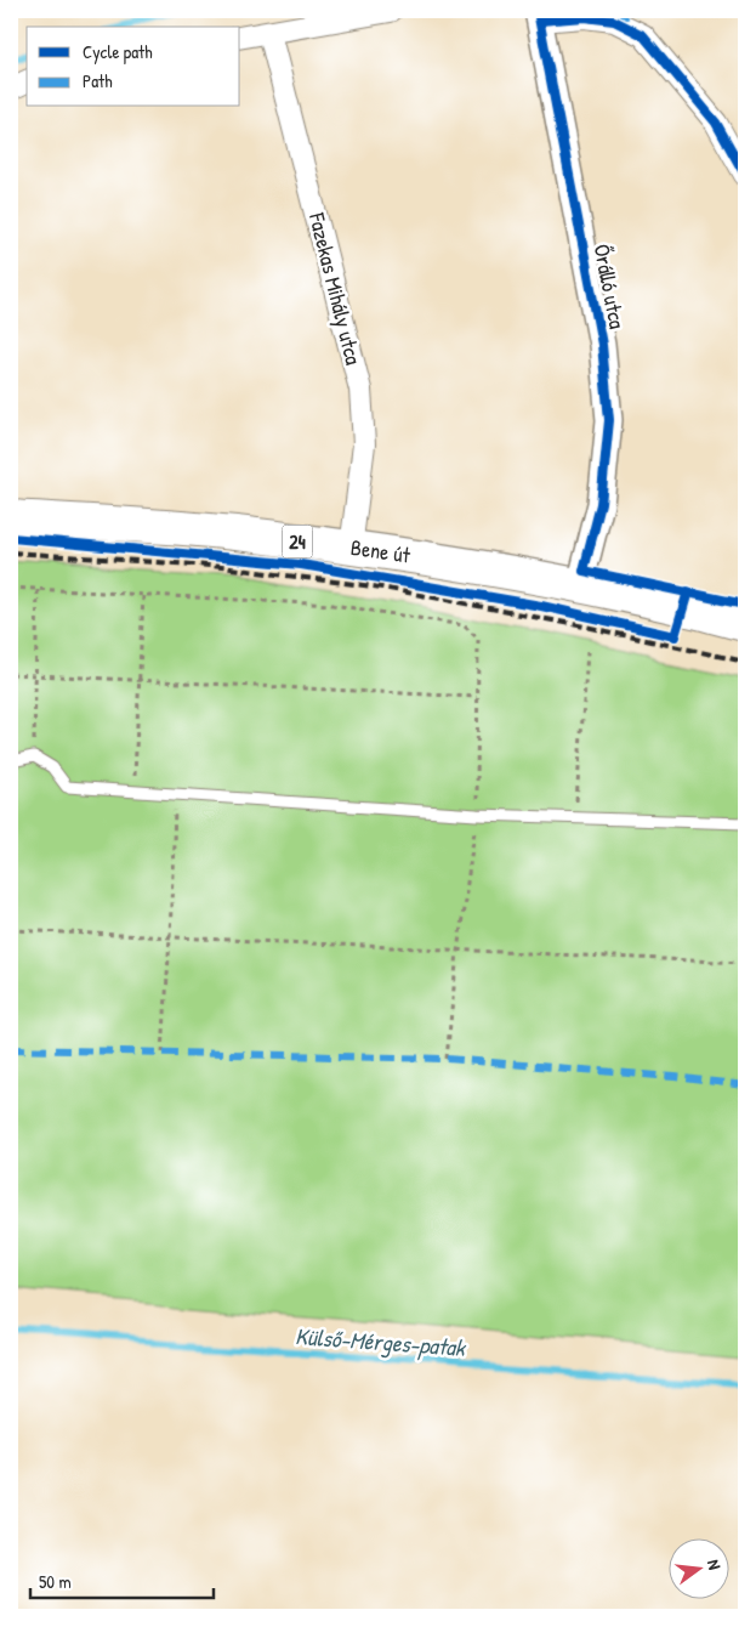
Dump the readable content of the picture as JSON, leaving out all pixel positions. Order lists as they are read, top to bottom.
{
  "streets": {
    "main road": ["24", "Bene út"],
    "street": ["Őrálló utca", "Fazekas Mihály utca"]
  },
  "crossings": [
    ["Őrálló utca", "Bene út"],
    ["Fazekas Mihály utca", "Bene út"]
  ],
  "water": ["Külső-Mérges-patak"],
  "legend": ["Cycle path", "Path"],
  "scale_bar": "50 m",
  "north": "right"
}
